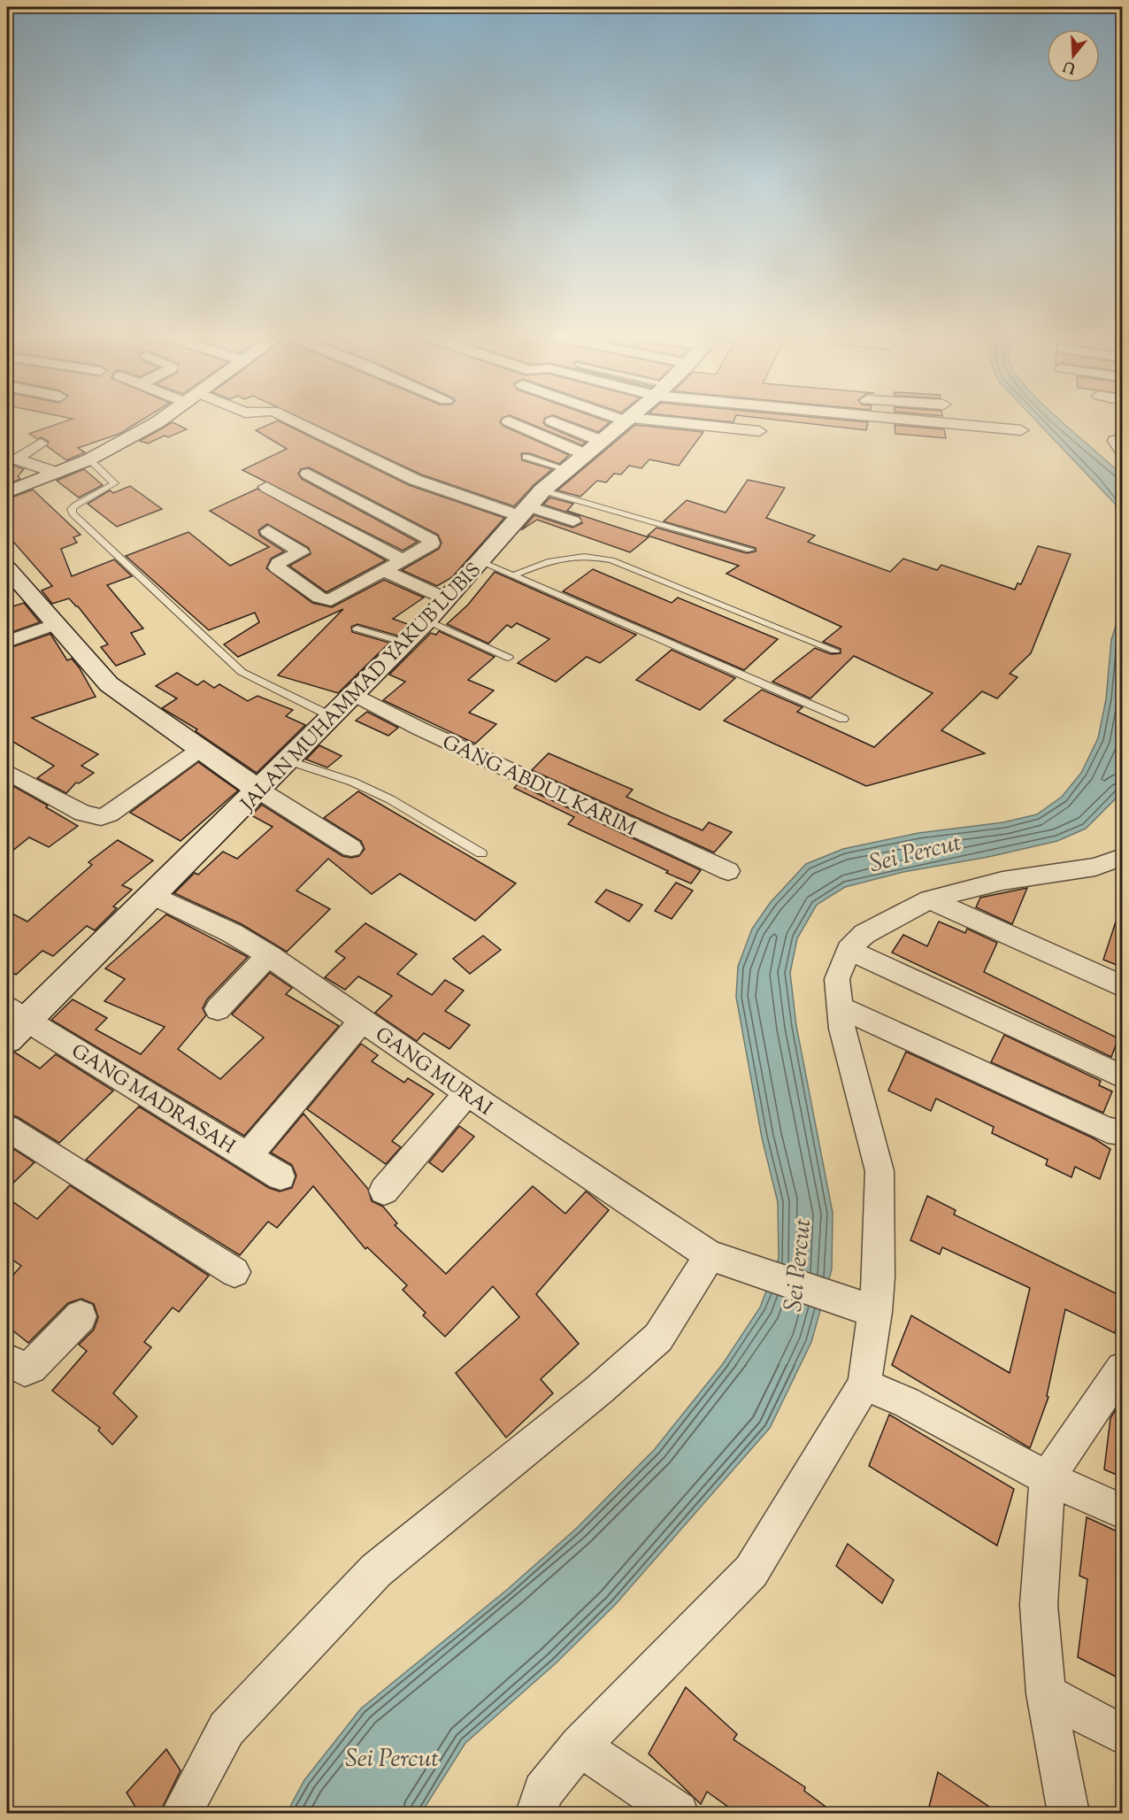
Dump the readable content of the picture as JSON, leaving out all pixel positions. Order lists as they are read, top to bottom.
{
  "streets": {
    "main road": ["JALAN MUHAMMAD YAKUB LUBIS"],
    "street": ["GANG ABDUL KARIM", "GANG MURAI", "GANG MADRASAH"]
  },
  "crossings": [
    ["JALAN MUHAMMAD YAKUB LUBIS", "GANG ABDUL KARIM"],
    ["JALAN MUHAMMAD YAKUB LUBIS", "GANG MURAI"],
    ["JALAN MUHAMMAD YAKUB LUBIS", "GANG MADRASAH"]
  ],
  "water": ["Sei Percut"],
  "north": "bottom"
}
